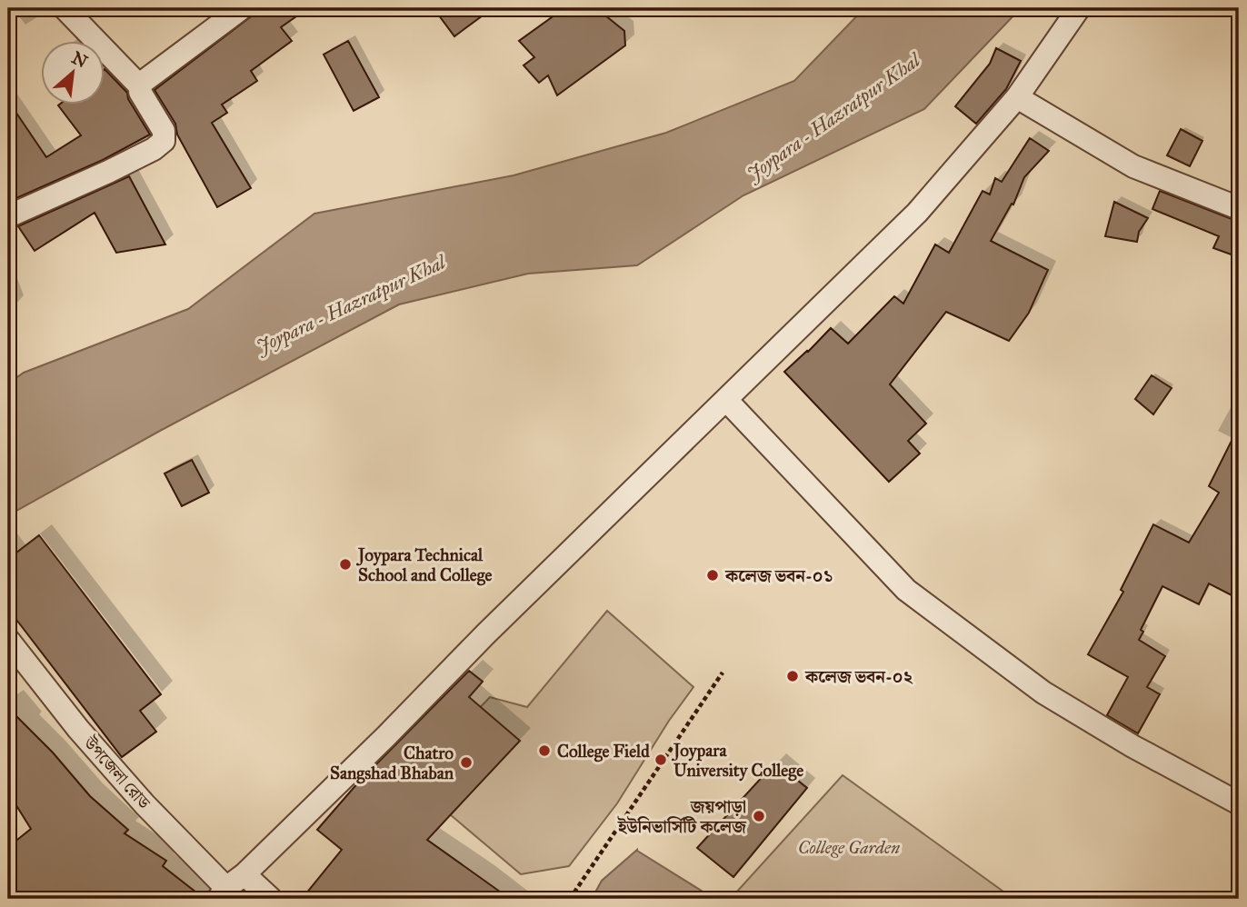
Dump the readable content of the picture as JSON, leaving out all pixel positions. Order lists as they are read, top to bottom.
{
  "streets": {
    "street": ["উপজেলা রোড"]
  },
  "water": ["Joypara - Hazratpur Khal"],
  "parks": ["College Garden"],
  "places": [
    "Joypara Technical School and College",
    "কলেজ ভবন-০১",
    "কলেজ ভবন-০২",
    "College Field",
    "Joypara University College",
    "Chatro Sangshad Bhaban",
    "জয়পাড়া ইউনিভার্সিটি কলেজ"
  ],
  "north": "top right"
}
